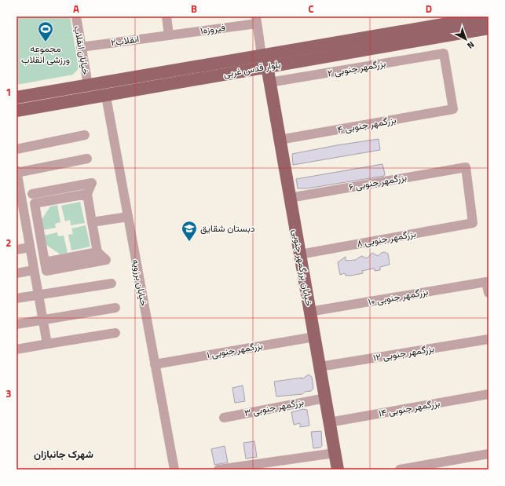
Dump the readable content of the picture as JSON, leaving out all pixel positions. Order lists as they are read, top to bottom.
{
  "streets": {
    "main road": ["بلوار قدس غربی", "خیابان بزرگمهر جنوبی"],
    "street": [
      "فیروزه۱",
      "انقلاب۲",
      "خیابان انقلاب",
      "بزرگمهر جنوبی ۲",
      "بزرگمهر جنوبی ۴",
      "بزرگمهر جنوبی ۶",
      "بزرگمهر جنوبی ۸",
      "خیابان برزویه",
      "بزرگمهر جنوبی ۱۰",
      "بزرگمهر جنوبی ۱",
      "بزرگمهر جنوبی ۱۲",
      "بزرگمهر جنوبی ۳",
      "بزرگمهر جنوبی ۱۴"
    ]
  },
  "crossings": [
    ["فیروزه۱", "انقلاب۲"],
    ["انقلاب۲", "خیابان انقلاب"],
    ["خیابان انقلاب", "بلوار قدس غربی"],
    ["بزرگمهر جنوبی ۲", "بزرگمهر جنوبی ۴"],
    ["بزرگمهر جنوبی ۲", "خیابان بزرگمهر جنوبی"],
    ["بلوار قدس غربی", "خیابان بزرگمهر جنوبی"],
    ["بلوار قدس غربی", "خیابان برزویه"],
    ["بزرگمهر جنوبی ۴", "خیابان بزرگمهر جنوبی"],
    ["بزرگمهر جنوبی ۶", "بزرگمهر جنوبی ۸"],
    ["بزرگمهر جنوبی ۶", "خیابان بزرگمهر جنوبی"],
    ["بزرگمهر جنوبی ۸", "خیابان بزرگمهر جنوبی"],
    ["خیابان بزرگمهر جنوبی", "بزرگمهر جنوبی ۱۰"],
    ["خیابان بزرگمهر جنوبی", "بزرگمهر جنوبی ۱"],
    ["خیابان بزرگمهر جنوبی", "بزرگمهر جنوبی ۱۲"],
    ["خیابان بزرگمهر جنوبی", "بزرگمهر جنوبی ۳"],
    ["خیابان بزرگمهر جنوبی", "بزرگمهر جنوبی ۱۴"],
    ["خیابان برزویه", "بزرگمهر جنوبی ۱"]
  ],
  "districts": ["شهرک جانبازان"],
  "places": {
    "sports": ["مجموعه ورزشی انقلاب"],
    "school or university": ["دبستان شقایق"]
  },
  "north": "bottom right",
  "grid": {
    "columns": [
      "A",
      "B",
      "C",
      "D"
    ],
    "rows": ["1", "2", "3"]
  }
}
